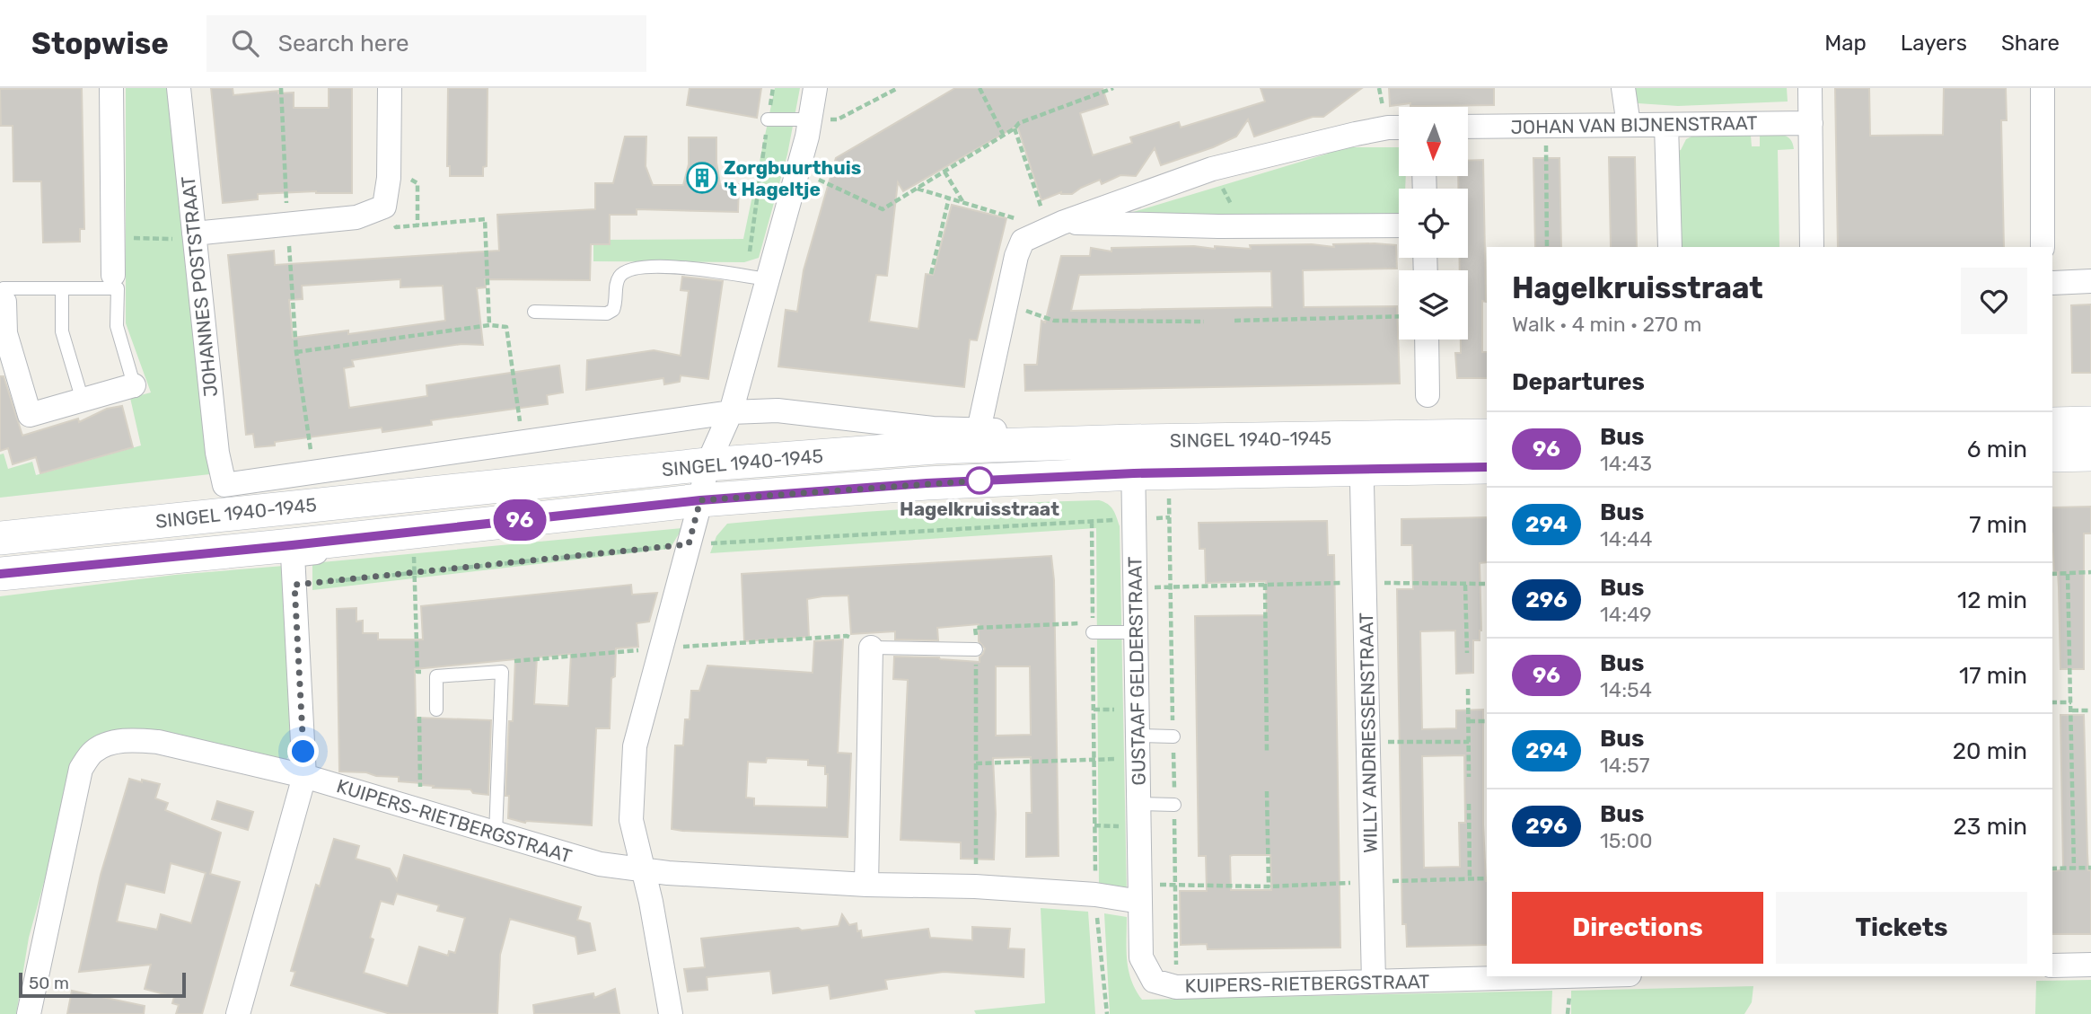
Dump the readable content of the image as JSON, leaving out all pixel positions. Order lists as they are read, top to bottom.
{
  "streets": {
    "main road": ["SINGEL 1940-1945"],
    "street": [
      "JOHAN VAN BIJNENSTRAAT",
      "JOHANNES POSTSTRAAT",
      "GUSTAAF GELDERSTRAAT",
      "WILLY ANDRIESSENSTRAAT",
      "KUIPERS-RIETBERGSTRAAT"
    ]
  },
  "crossings": [
    ["JOHANNES POSTSTRAAT", "SINGEL 1940-1945"],
    ["SINGEL 1940-1945", "GUSTAAF GELDERSTRAAT"],
    ["SINGEL 1940-1945", "WILLY ANDRIESSENSTRAAT"],
    ["GUSTAAF GELDERSTRAAT", "KUIPERS-RIETBERGSTRAAT"],
    ["WILLY ANDRIESSENSTRAAT", "KUIPERS-RIETBERGSTRAAT"]
  ],
  "places": {
    "building": ["Zorgbuurthuis 't Hageltje"],
    "other": ["Hagelkruisstraat"]
  },
  "lines": ["bus line 96"],
  "scale_bar": "50 m",
  "north": "bottom",
  "page": {
    "header": "Stopwise",
    "search": "Search here",
    "nav": ["Map", "Layers", "Share"],
    "on_map": "96",
    "heading": [
      ["Hagelkruisstraat", "Walk · 4 min · 270 m"],
      "Departures"
    ],
    "list": [
      {
        "mark": "96",
        "name": "Bus",
        "note": "14:43",
        "value": "6 min"
      },
      {
        "mark": "294",
        "name": "Bus",
        "note": "14:44",
        "value": "7 min"
      },
      {
        "mark": "296",
        "name": "Bus",
        "note": "14:49",
        "value": "12 min"
      },
      {
        "mark": "96",
        "name": "Bus",
        "note": "14:54",
        "value": "17 min"
      },
      {
        "mark": "294",
        "name": "Bus",
        "note": "14:57",
        "value": "20 min"
      },
      {
        "mark": "296",
        "name": "Bus",
        "note": "15:00",
        "value": "23 min"
      }
    ],
    "buttons": ["Directions", "Tickets"],
    "scale": "50 m"
  }
}
